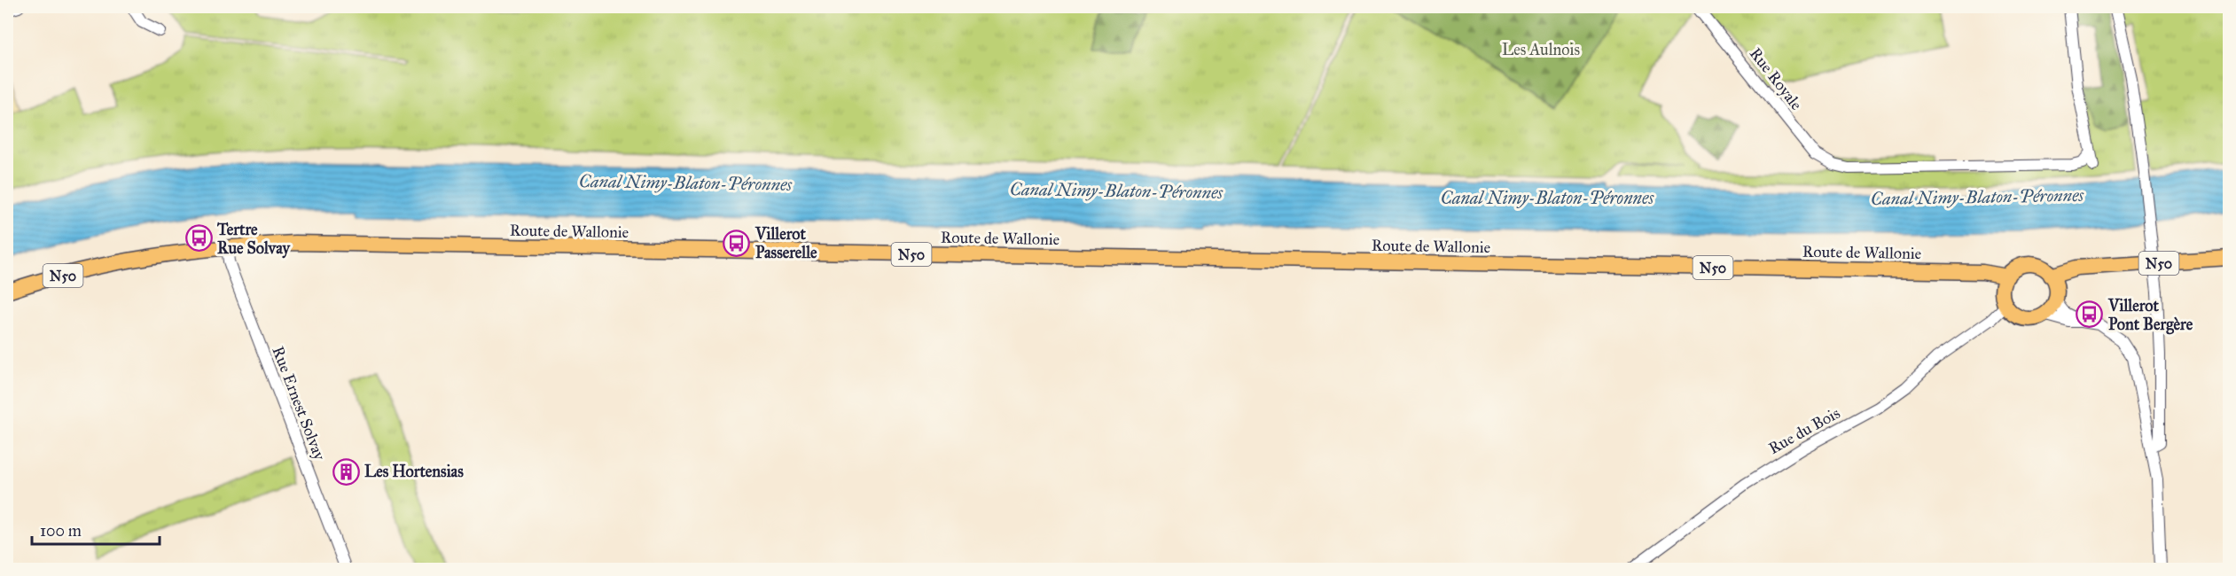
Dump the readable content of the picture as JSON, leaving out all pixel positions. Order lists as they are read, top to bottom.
{
  "streets": {
    "main road": ["Route de Wallonie", "N50"],
    "street": ["Rue Royale", "Rue Ernest Solvay", "Rue du Bois"]
  },
  "crossings": [
    ["Route de Wallonie", "Rue Ernest Solvay"],
    ["Route de Wallonie", "Rue du Bois"]
  ],
  "water": ["Canal Nimy-Blaton-Péronnes"],
  "parks": ["Les Aulnois"],
  "places": {
    "bus stop": ["Tertre Rue Solvay", "Villerot Passerelle", "Villerot Pont Bergère"],
    "building": ["Les Hortensias"]
  },
  "scale_bar": "100 m"
}
